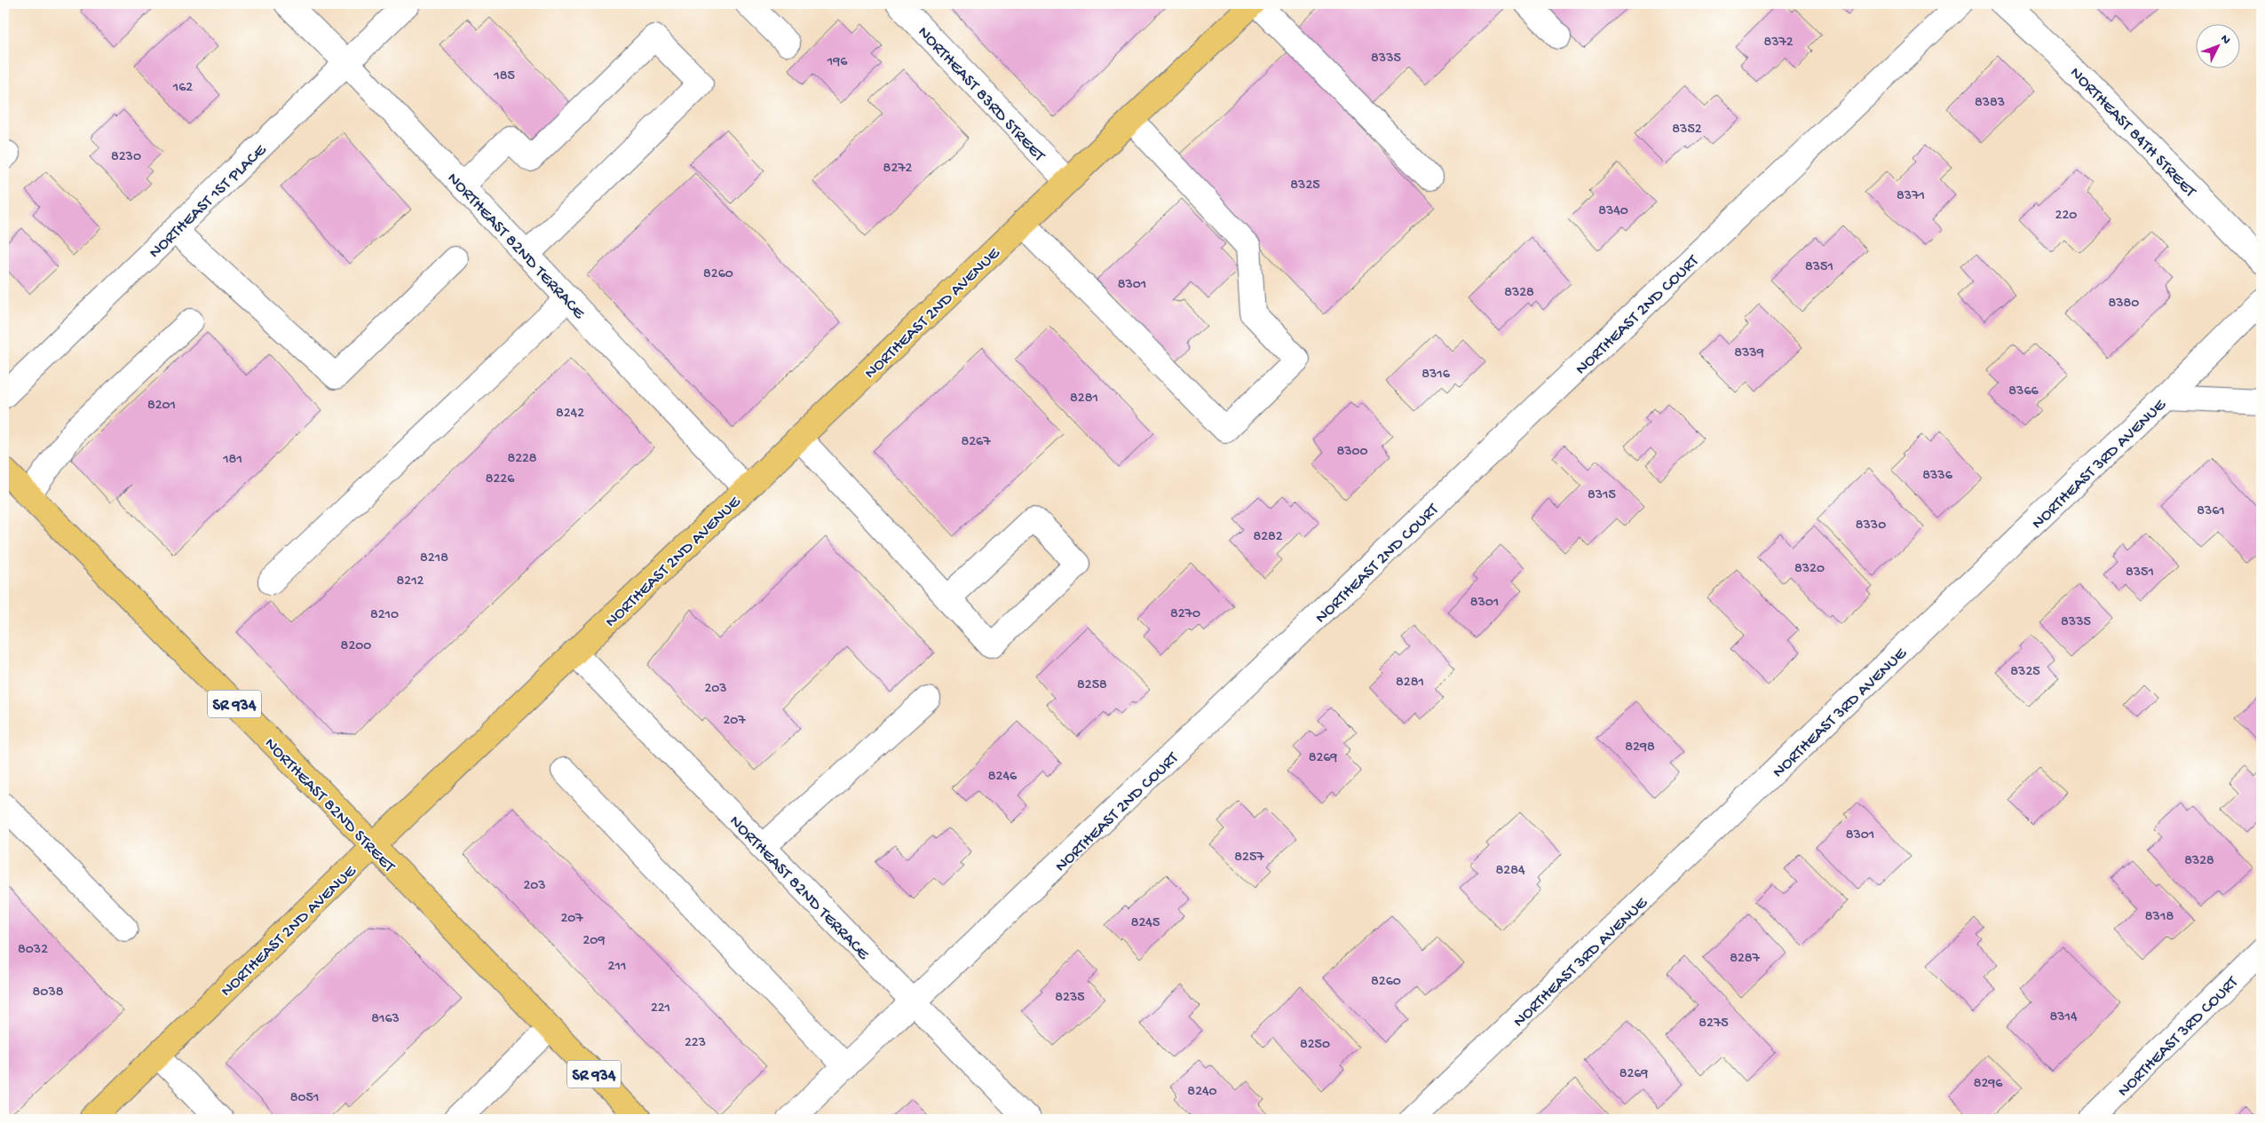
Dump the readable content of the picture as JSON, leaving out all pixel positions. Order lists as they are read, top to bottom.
{
  "streets": {
    "main road": ["NORTHEAST 2ND AVENUE", "SR 934", "NORTHEAST 82ND STREET"],
    "street": [
      "NORTHEAST 83RD STREET",
      "NORTHEAST 84TH STREET",
      "NORTHEAST 1ST PLACE",
      "NORTHEAST 82ND TERRACE",
      "NORTHEAST 2ND COURT",
      "NORTHEAST 3RD AVENUE",
      "NORTHEAST 3RD COURT"
    ]
  },
  "crossings": [
    ["NORTHEAST 83RD STREET", "NORTHEAST 2ND AVENUE"],
    ["NORTHEAST 1ST PLACE", "NORTHEAST 82ND TERRACE"],
    ["NORTHEAST 82ND TERRACE", "NORTHEAST 2ND AVENUE"],
    ["NORTHEAST 82ND TERRACE", "NORTHEAST 2ND COURT"],
    ["NORTHEAST 2ND AVENUE", "NORTHEAST 82ND STREET"]
  ],
  "house_numbers": [
    "8372",
    "8335",
    "196",
    "185",
    "162",
    "8383",
    "8352",
    "8230",
    "8272",
    "8325",
    "8371",
    "8340",
    "220",
    "8351",
    "8260",
    "8301",
    "8328",
    "8380",
    "8339",
    "8316",
    "8366",
    "8281",
    "8201",
    "8242",
    "8267",
    "8300",
    "8228",
    "181",
    "8336",
    "8226",
    "8315",
    "8361",
    "8330",
    "8282",
    "8218",
    "8320",
    "8351",
    "8212",
    "8301",
    "8270",
    "8210",
    "8335",
    "8200",
    "8325",
    "8281",
    "8258",
    "203",
    "207",
    "8298",
    "8269",
    "8246",
    "8301",
    "8257",
    "8328",
    "8284",
    "203",
    "8318",
    "207",
    "8245",
    "209",
    "8032",
    "8287",
    "211",
    "8260",
    "8038",
    "8235",
    "221",
    "8314",
    "8163",
    "8275",
    "223",
    "8250",
    "8269",
    "8296",
    "8240",
    "8051"
  ],
  "north": "top right"
}
